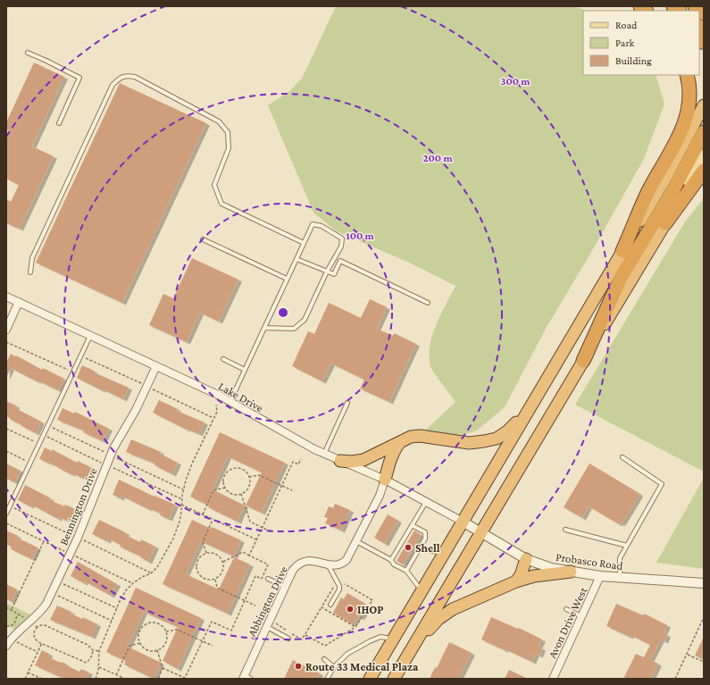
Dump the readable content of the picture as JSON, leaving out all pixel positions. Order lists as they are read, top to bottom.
{
  "streets": {
    "street": [
      "Lake Drive",
      "Bennington Drive",
      "Probasco Road",
      "Abbington Drive",
      "Avon Drive West"
    ]
  },
  "crossings": [
    ["Lake Drive", "Bennington Drive"],
    ["Lake Drive", "Probasco Road"],
    ["Lake Drive", "Abbington Drive"],
    ["Probasco Road", "Avon Drive West"]
  ],
  "places": ["Shell", "IHOP", "Route 33 Medical Plaza"],
  "legend": ["Road", "Park", "Building"],
  "rings": ["300 m", "200 m", "100 m"]
}
